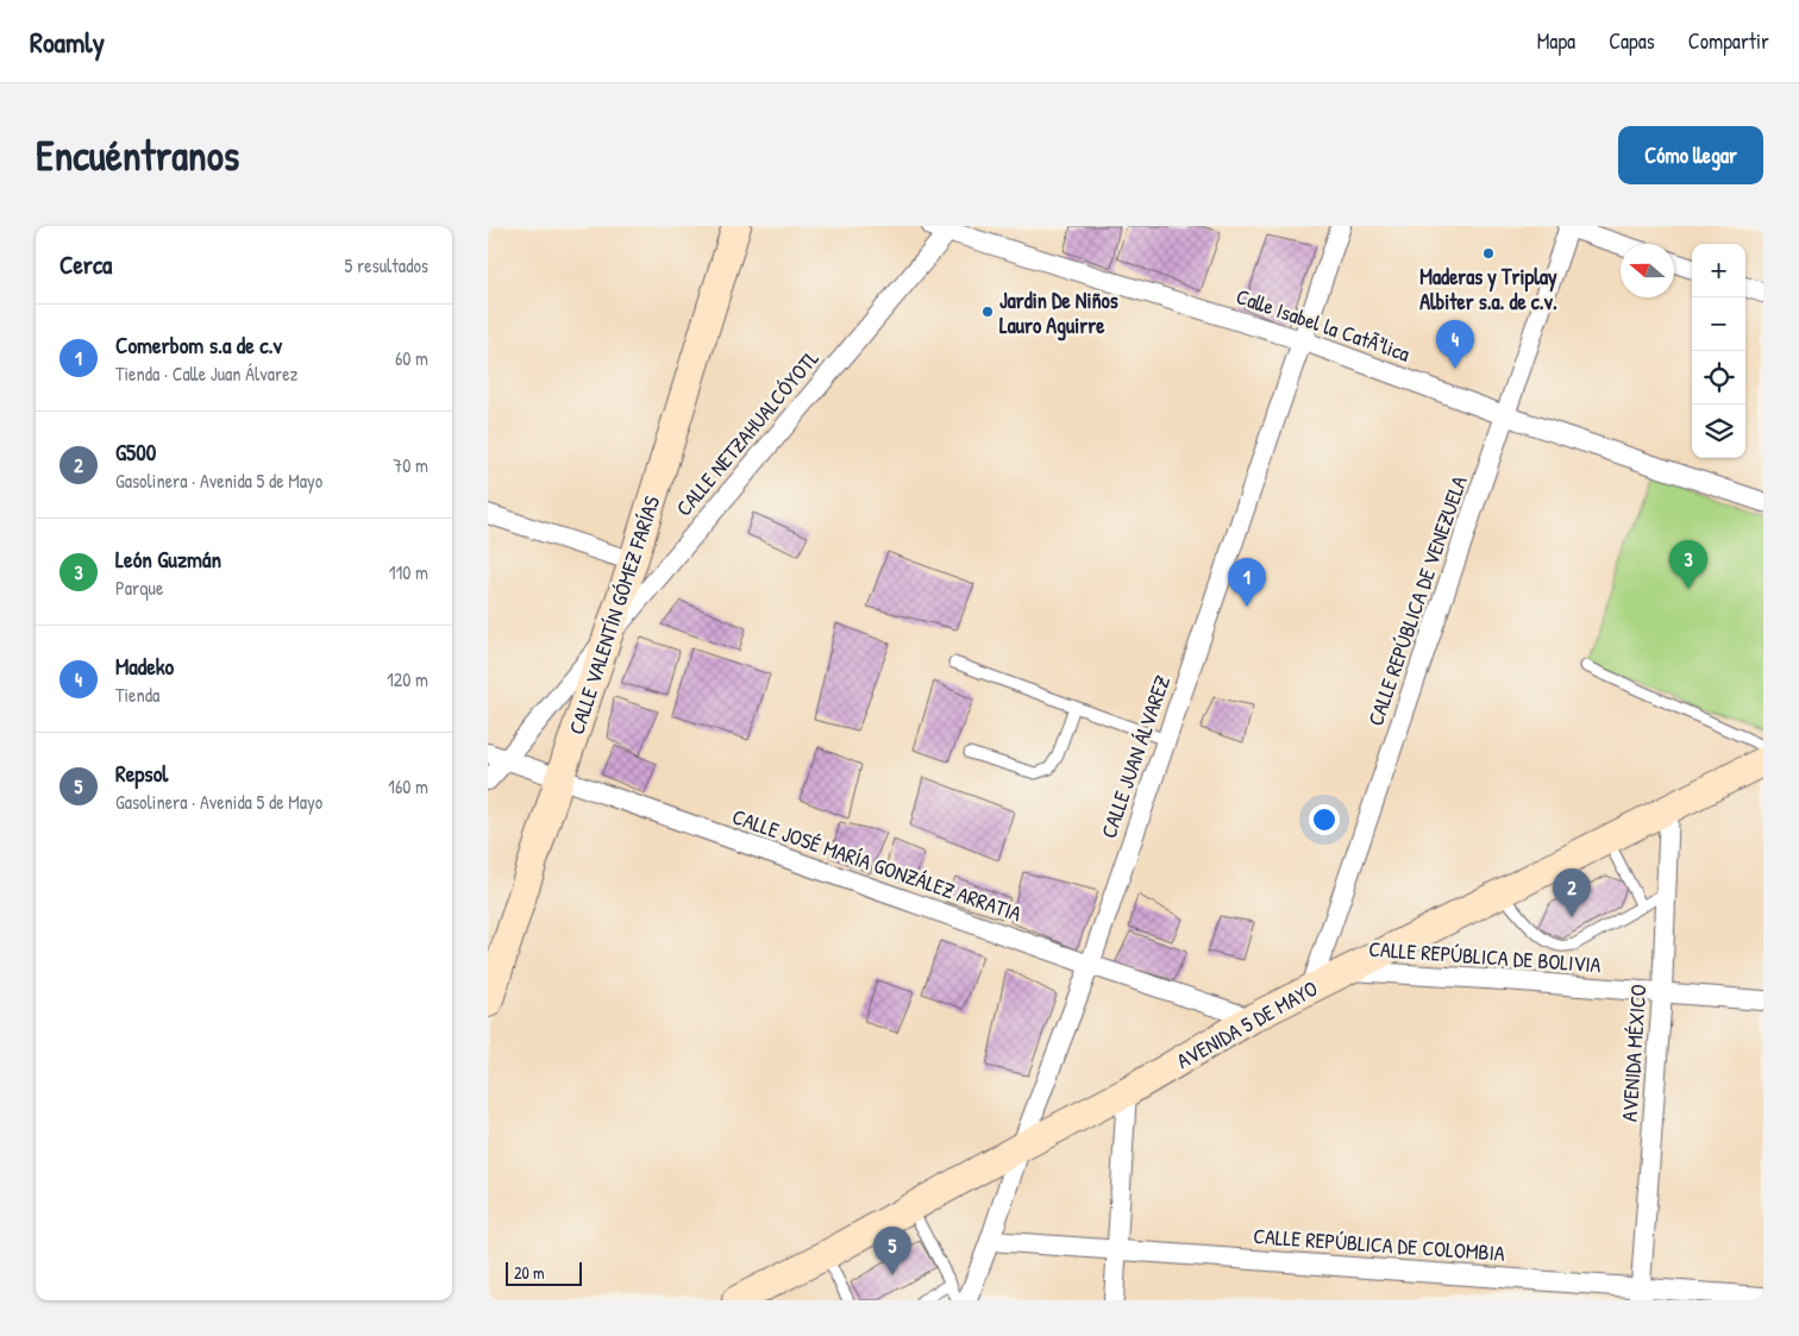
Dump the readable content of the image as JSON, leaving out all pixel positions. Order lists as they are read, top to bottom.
{
  "streets": {
    "main road": ["CALLE VALENTÍN GÓMEZ FARÍAS", "AVENIDA 5 DE MAYO"],
    "street": [
      "Calle Isabel la CatÃ³lica",
      "CALLE NETZAHUALCÓYOTL",
      "CALLE REPÚBLICA DE VENEZUELA",
      "CALLE JUAN ÁLVAREZ",
      "CALLE JOSÉ MARÍA GONZÁLEZ ARRATIA",
      "CALLE REPÚBLICA DE BOLIVIA",
      "AVENIDA MÉXICO",
      "CALLE REPÚBLICA DE COLOMBIA"
    ]
  },
  "crossings": [
    ["Calle Isabel la CatÃ³lica", "CALLE NETZAHUALCÓYOTL"],
    ["Calle Isabel la CatÃ³lica", "CALLE REPÚBLICA DE VENEZUELA"],
    ["Calle Isabel la CatÃ³lica", "CALLE JUAN ÁLVAREZ"],
    ["CALLE NETZAHUALCÓYOTL", "CALLE VALENTÍN GÓMEZ FARÍAS"],
    ["CALLE NETZAHUALCÓYOTL", "CALLE JOSÉ MARÍA GONZÁLEZ ARRATIA"],
    ["CALLE REPÚBLICA DE VENEZUELA", "AVENIDA 5 DE MAYO"],
    ["CALLE VALENTÍN GÓMEZ FARÍAS", "CALLE JOSÉ MARÍA GONZÁLEZ ARRATIA"],
    ["CALLE JUAN ÁLVAREZ", "CALLE JOSÉ MARÍA GONZÁLEZ ARRATIA"],
    ["CALLE JUAN ÁLVAREZ", "AVENIDA 5 DE MAYO"],
    ["CALLE JUAN ÁLVAREZ", "CALLE REPÚBLICA DE COLOMBIA"],
    ["CALLE JOSÉ MARÍA GONZÁLEZ ARRATIA", "AVENIDA 5 DE MAYO"],
    ["CALLE REPÚBLICA DE BOLIVIA", "AVENIDA 5 DE MAYO"],
    ["CALLE REPÚBLICA DE BOLIVIA", "AVENIDA MÉXICO"],
    ["AVENIDA 5 DE MAYO", "AVENIDA MÉXICO"],
    ["AVENIDA MÉXICO", "CALLE REPÚBLICA DE COLOMBIA"]
  ],
  "places": ["Maderas y Triplay Albiter s.a. de c.v.", "Jardin De Niños Lauro Aguirre"],
  "scale_bar": "20 m",
  "north": "left",
  "page": {
    "header": "Roamly",
    "nav": ["Mapa", "Capas", "Compartir"],
    "buttons": "Cómo llegar",
    "title": "Encuéntranos",
    "heading": ["Cerca", "5 resultados"],
    "map_buttons": ["+", "−"],
    "list": [
      {
        "mark": "1",
        "name": "Comerbom s.a de c.v",
        "note": "Tienda · Calle Juan Álvarez",
        "value": "60 m"
      },
      {
        "mark": "2",
        "name": "G500",
        "note": "Gasolinera · Avenida 5 de Mayo",
        "value": "70 m"
      },
      {
        "mark": "3",
        "name": "León Guzmán",
        "note": "Parque",
        "value": "110 m"
      },
      {
        "mark": "4",
        "name": "Madeko",
        "note": "Tienda",
        "value": "120 m"
      },
      {
        "mark": "5",
        "name": "Repsol",
        "note": "Gasolinera · Avenida 5 de Mayo",
        "value": "160 m"
      }
    ],
    "pins": [
      "4",
      "3",
      "1",
      "2",
      "5"
    ],
    "scale": "20 m"
  }
}
